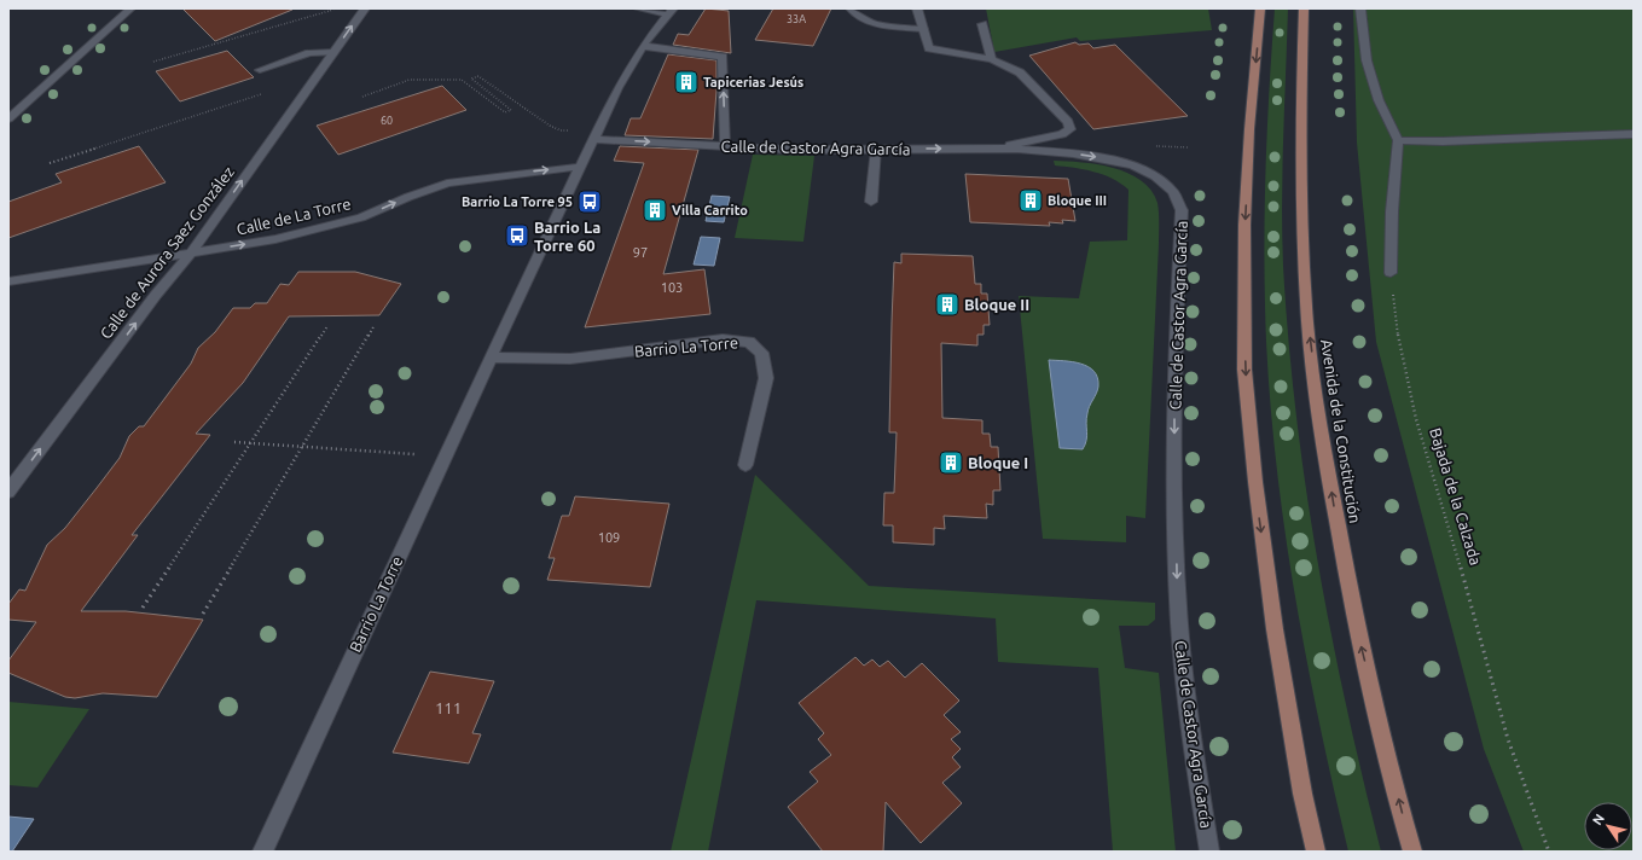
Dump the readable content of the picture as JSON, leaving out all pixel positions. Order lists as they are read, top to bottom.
{
  "streets": {
    "main road": ["Avenida de la Constitución"],
    "street": [
      "Calle de Castor Agra García",
      "Calle de La Torre",
      "Calle de Aurora Saez González",
      "Barrio La Torre"
    ],
    "path": ["Bajada de la Calzada"]
  },
  "crossings": [
    ["Calle de Castor Agra García", "Barrio La Torre"],
    ["Calle de La Torre", "Calle de Aurora Saez González"],
    ["Calle de La Torre", "Barrio La Torre"]
  ],
  "one_way": ["Calle de La Torre", "Calle de Aurora Saez González"],
  "places": {
    "building": [
      "Tapicerias Jesús",
      "Bloque III",
      "Villa Carrito",
      "Bloque II",
      "Bloque I"
    ],
    "bus stop": ["Barrio La Torre 95", "Barrio La Torre 60"]
  },
  "house_numbers": [
    "33A",
    "60",
    "97",
    "103",
    "109",
    "111"
  ],
  "north": "top left"
}
